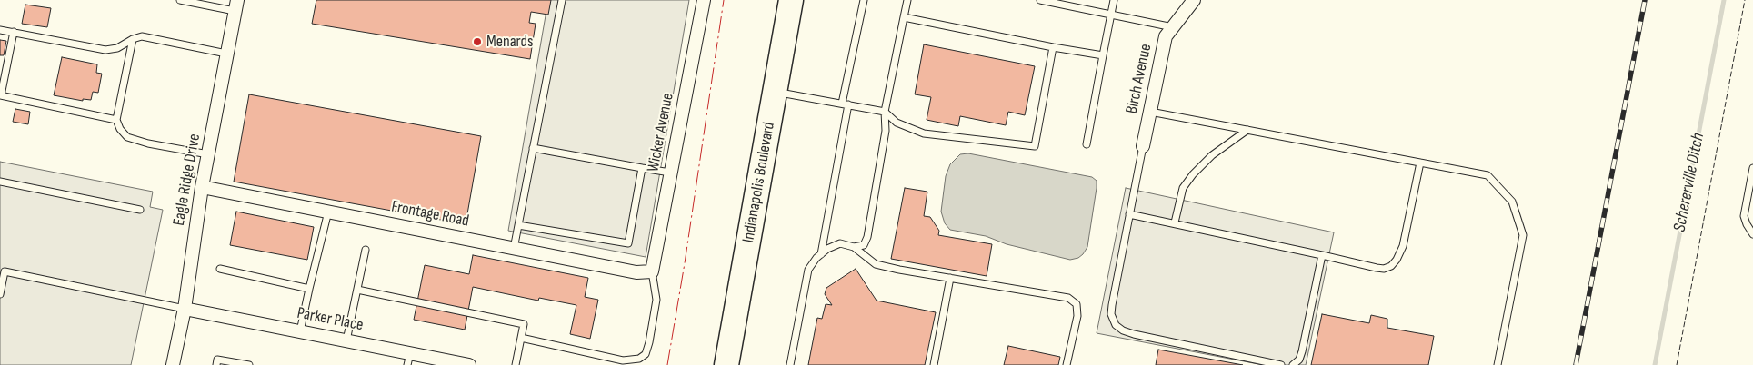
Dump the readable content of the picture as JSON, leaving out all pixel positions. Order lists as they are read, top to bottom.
{
  "streets": {
    "highway": ["Indianapolis Boulevard"],
    "street": [
      "Birch Avenue",
      "Wicker Avenue",
      "Eagle Ridge Drive",
      "Frontage Road",
      "Parker Place"
    ]
  },
  "crossings": [
    ["Wicker Avenue", "Frontage Road"],
    ["Eagle Ridge Drive", "Frontage Road"],
    ["Eagle Ridge Drive", "Parker Place"]
  ],
  "water": ["Schererville Ditch"],
  "places": ["Menards"]
}
